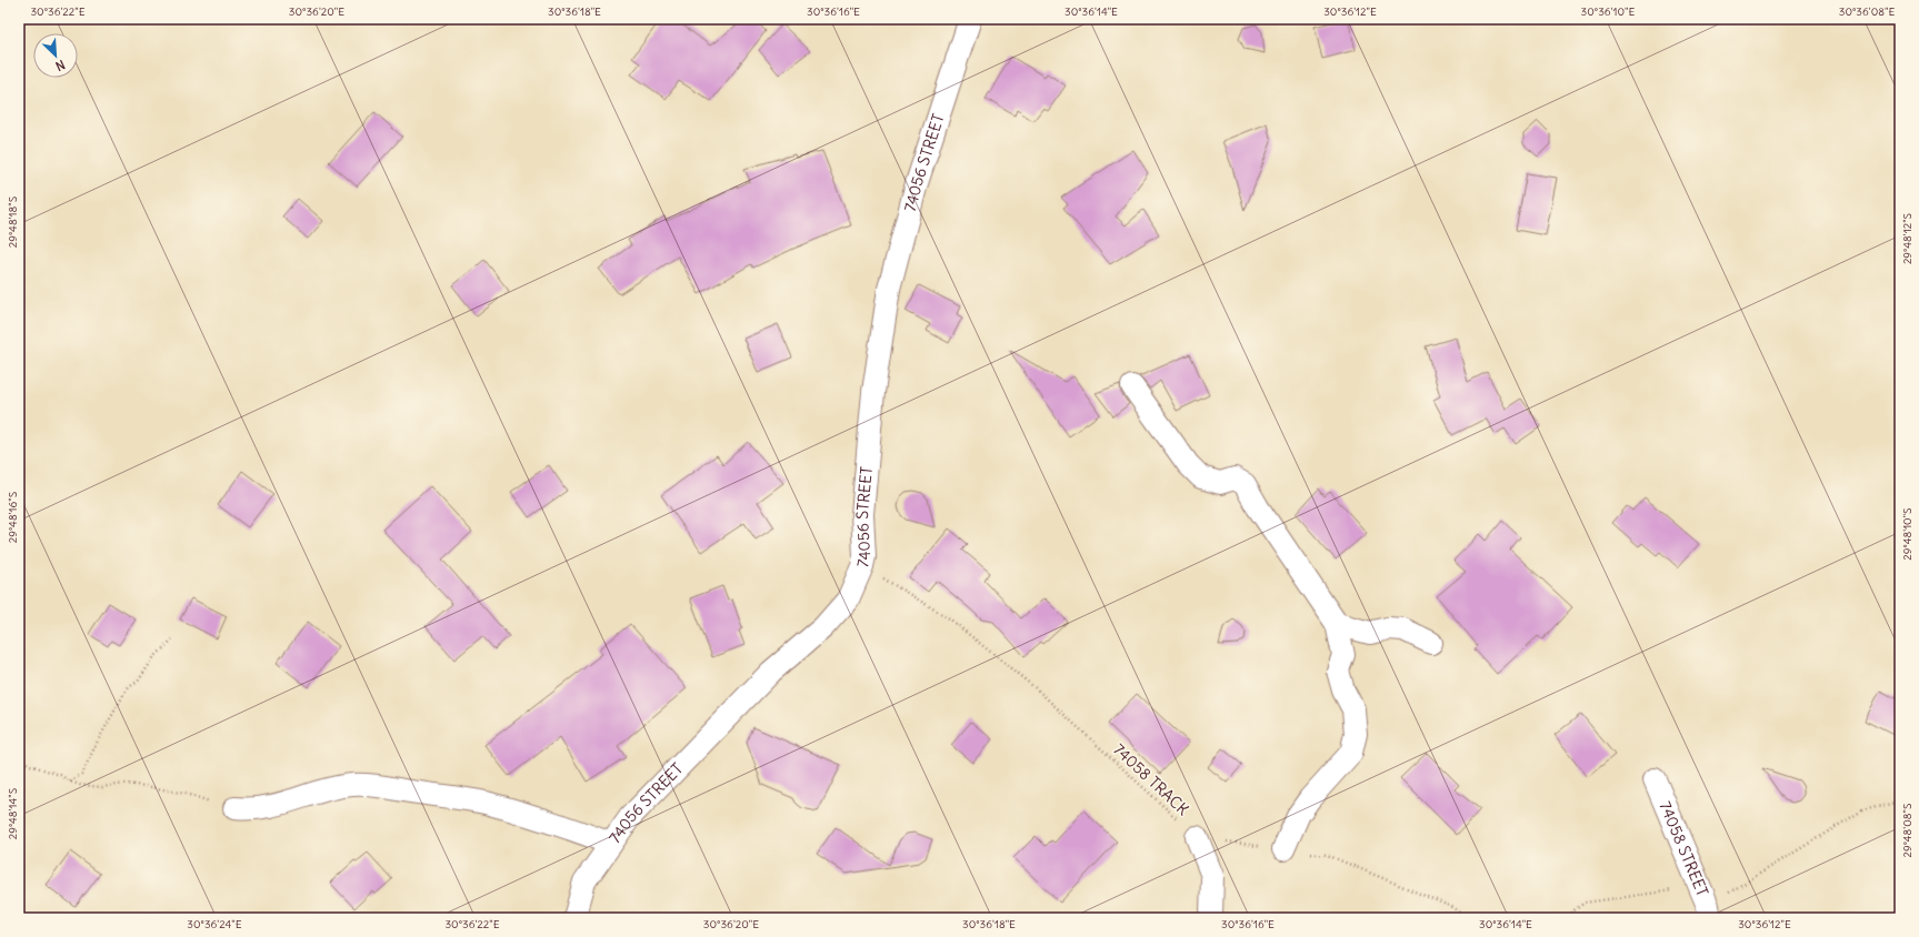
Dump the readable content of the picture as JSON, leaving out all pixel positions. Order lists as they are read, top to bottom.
{
  "streets": {
    "street": ["74056 STREET", "74058 STREET"],
    "path": ["74058 TRACK"]
  },
  "crossings": [
    ["74056 STREET", "74058 TRACK"]
  ],
  "north": "bottom right",
  "coordinates": [
    "30°36'22\"E",
    "30°36'20\"E",
    "30°36'18\"E",
    "30°36'16\"E",
    "30°36'14\"E",
    "30°36'12\"E",
    "30°36'10\"E",
    "30°36'08\"E",
    "29°48'18\"S",
    "29°48'12\"S",
    "29°48'16\"S",
    "29°48'10\"S",
    "29°48'14\"S",
    "29°48'08\"S",
    "30°36'24\"E"
  ]
}
